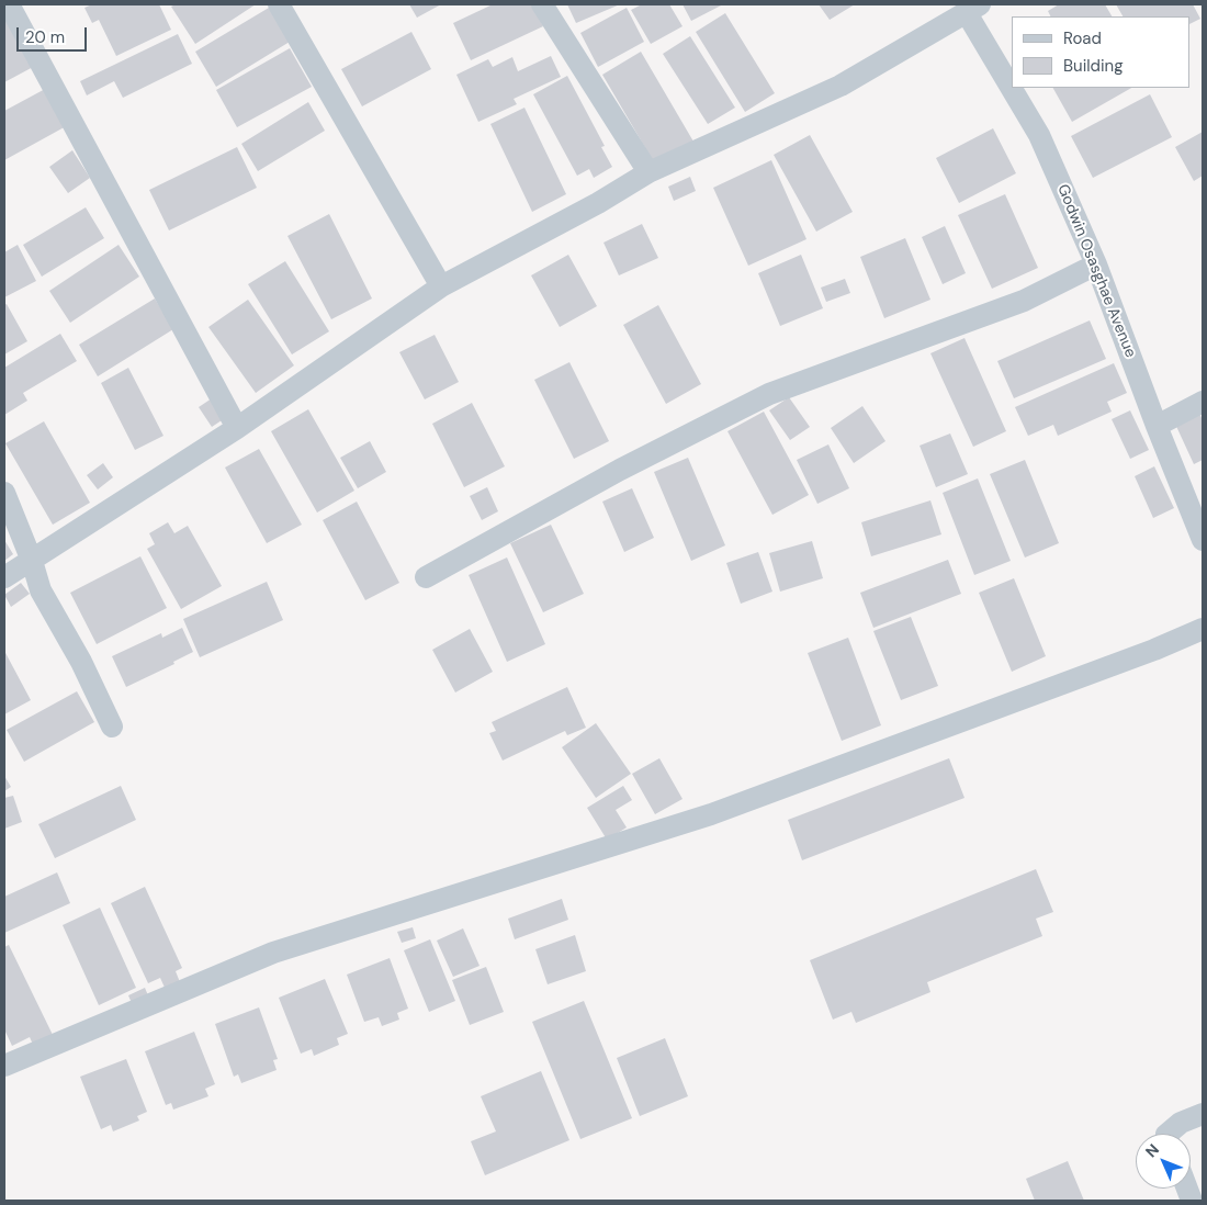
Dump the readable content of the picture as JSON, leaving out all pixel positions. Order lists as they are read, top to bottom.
{
  "streets": {
    "street": ["Godwin Osasghae Avenue"]
  },
  "legend": ["Road", "Building"],
  "scale_bar": "20 m",
  "north": "top left"
}
